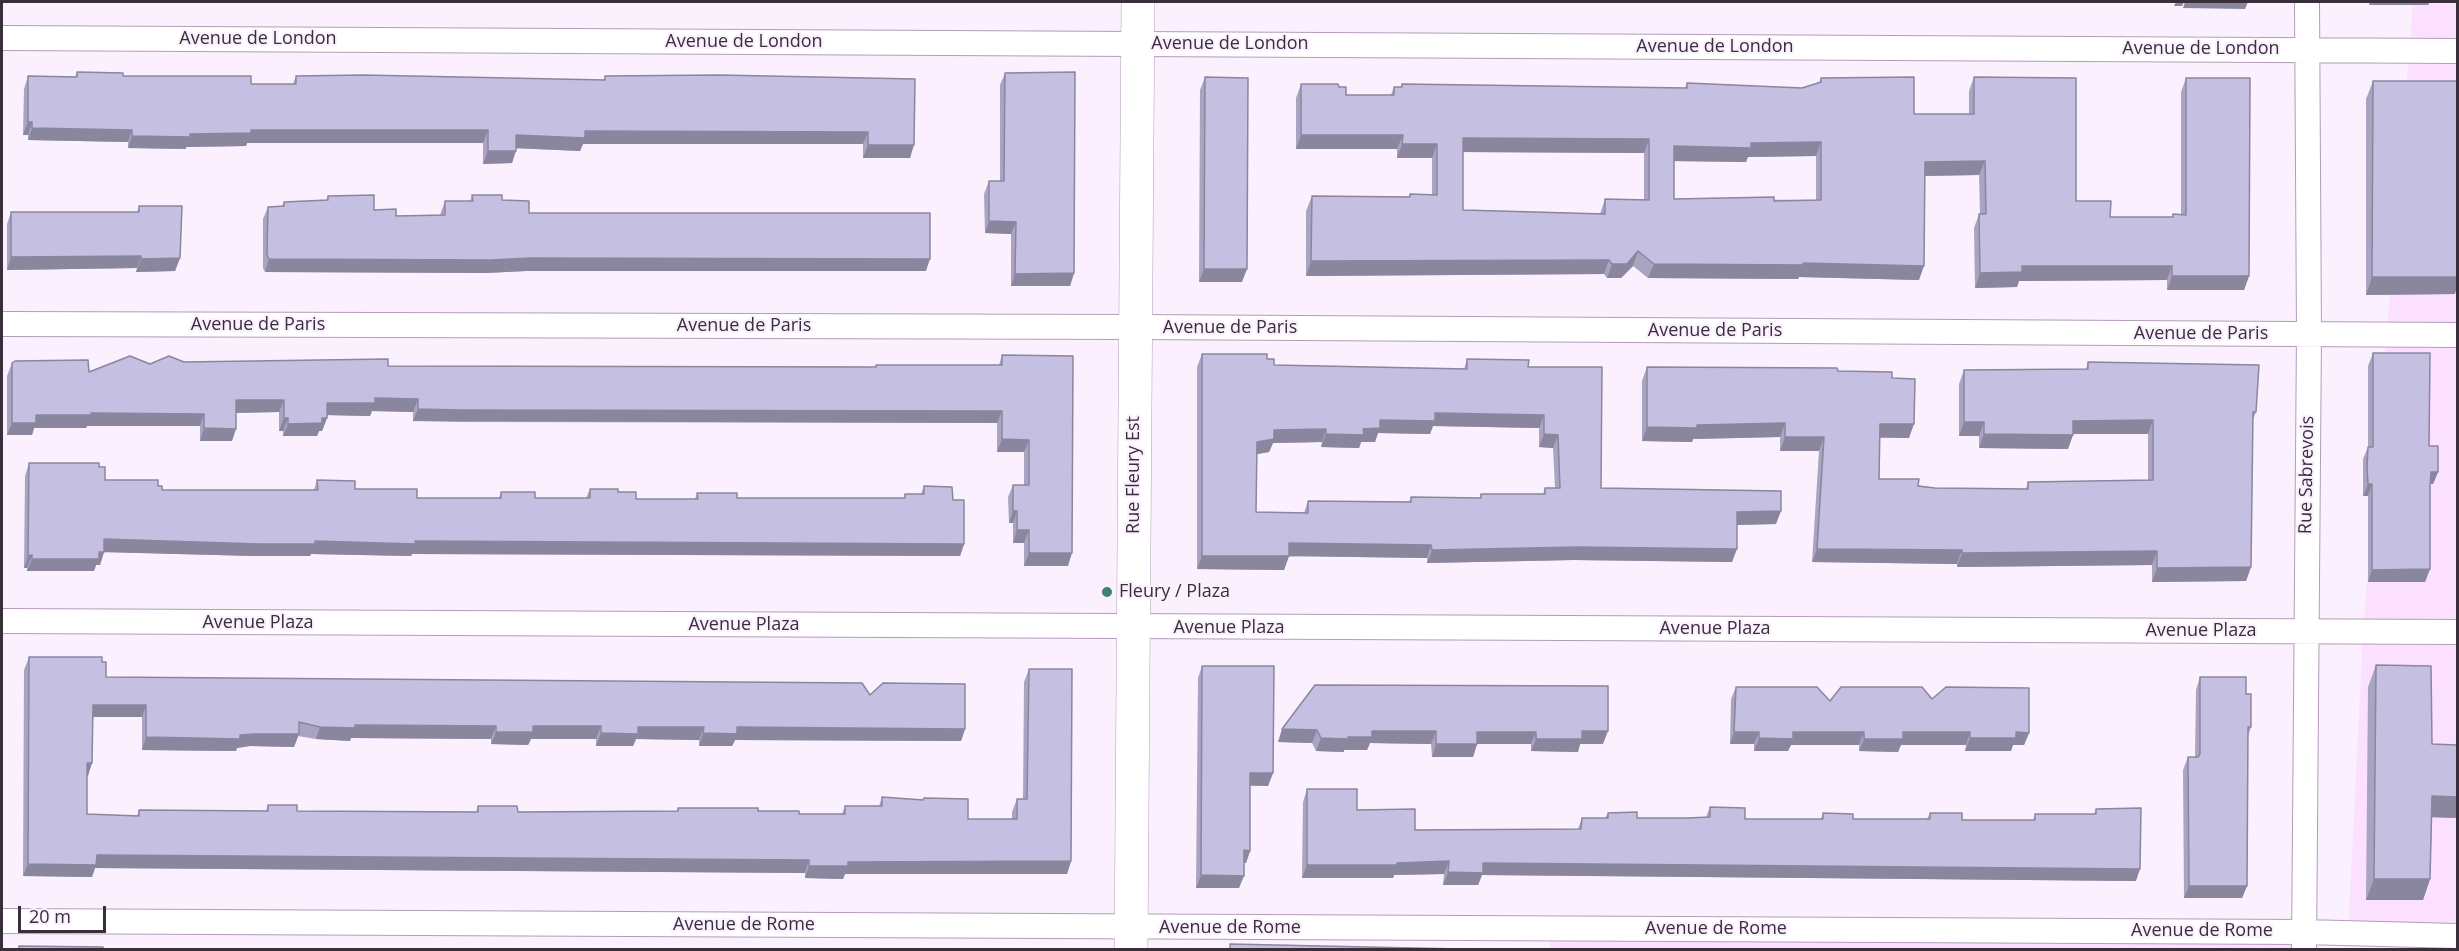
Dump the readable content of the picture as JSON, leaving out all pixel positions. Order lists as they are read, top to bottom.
{
  "streets": {
    "street": [
      "Avenue de London",
      "Avenue de Paris",
      "Rue Fleury Est",
      "Rue Sabrevois",
      "Avenue Plaza",
      "Avenue de Rome"
    ]
  },
  "crossings": [
    ["Avenue de London", "Rue Fleury Est"],
    ["Avenue de London", "Rue Sabrevois"],
    ["Avenue de Paris", "Rue Fleury Est"],
    ["Avenue de Paris", "Rue Sabrevois"],
    ["Rue Fleury Est", "Avenue Plaza"],
    ["Rue Fleury Est", "Avenue de Rome"],
    ["Rue Sabrevois", "Avenue Plaza"],
    ["Rue Sabrevois", "Avenue de Rome"]
  ],
  "places": ["Fleury / Plaza"],
  "scale_bar": "20 m"
}
